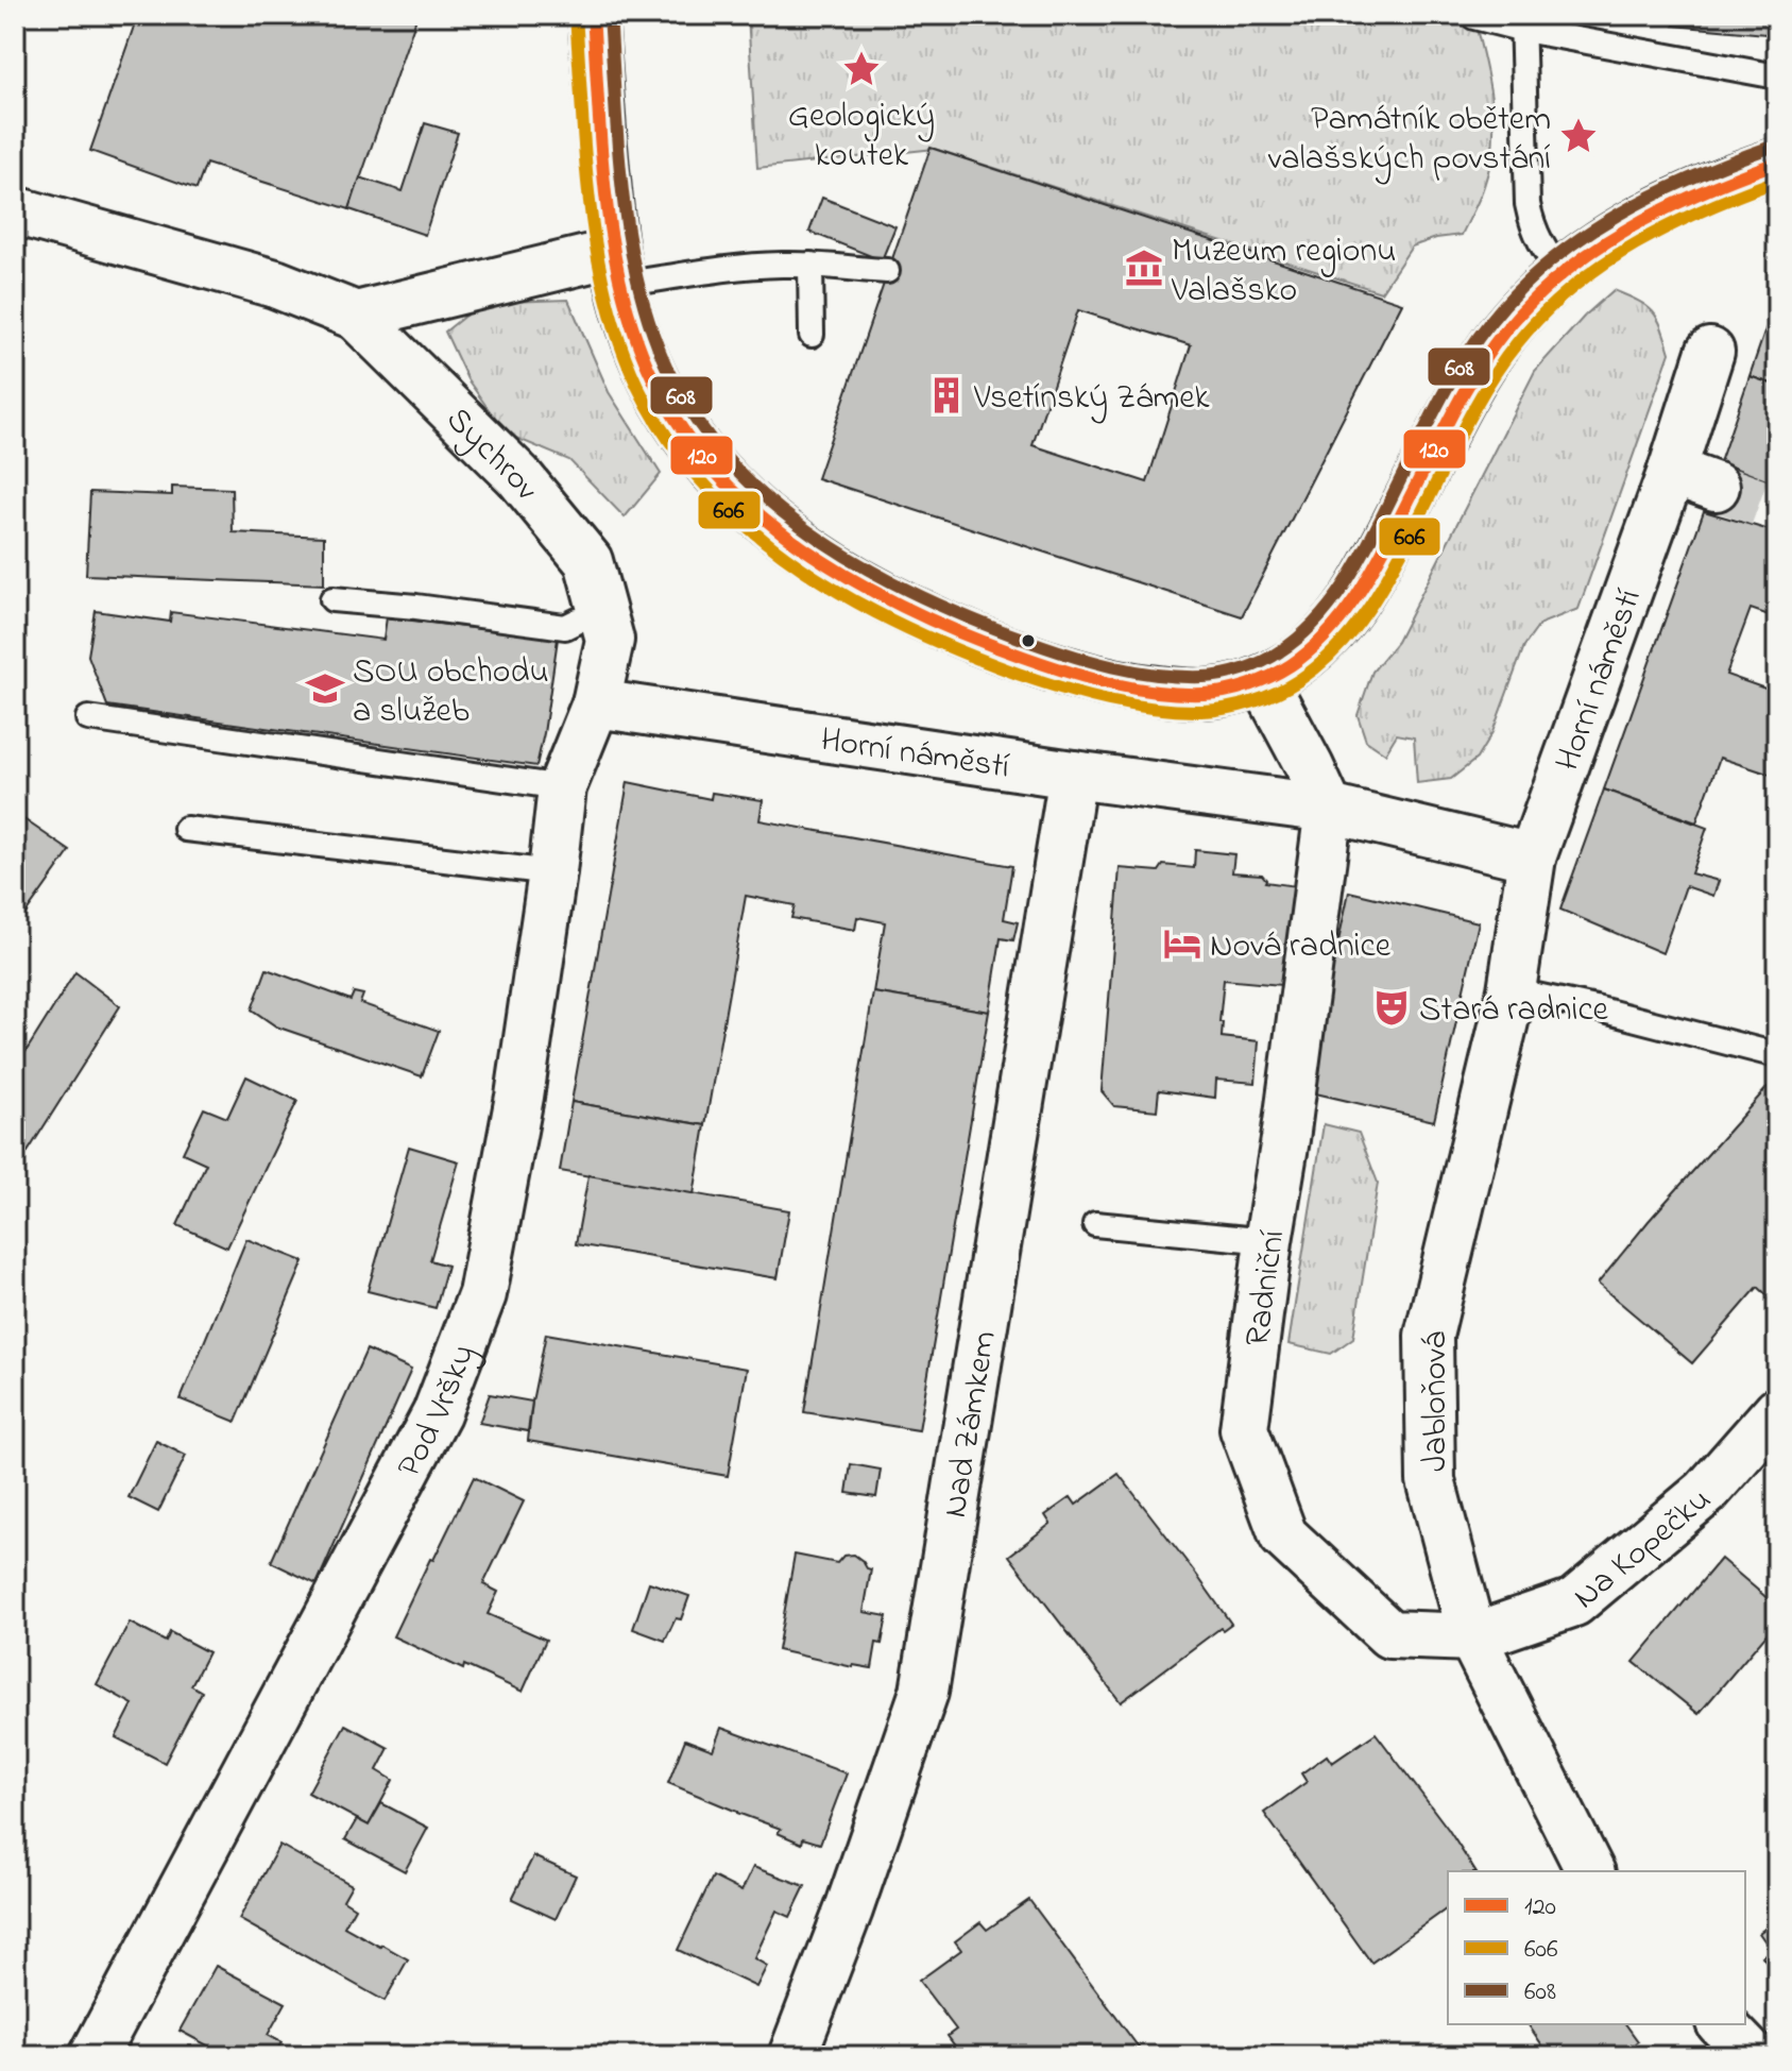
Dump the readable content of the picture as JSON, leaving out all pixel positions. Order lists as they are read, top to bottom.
{
  "streets": {
    "street": [
      "Sychrov",
      "Horní náměstí",
      "Radniční",
      "Jabloňová",
      "Pod Vršky",
      "Nad Zámkem",
      "Na Kopečku"
    ]
  },
  "crossings": [
    ["Horní náměstí", "Radniční"],
    ["Horní náměstí", "Jabloňová"],
    ["Horní náměstí", "Pod Vršky"],
    ["Horní náměstí", "Nad Zámkem"],
    ["Radniční", "Jabloňová"],
    ["Radniční", "Na Kopečku"],
    ["Jabloňová", "Na Kopečku"]
  ],
  "places": {
    "place": ["Geologický koutek", "Památník obětem valašských povstání"],
    "museum": ["Muzeum regionu Valašsko"],
    "building": ["Vsetínský Zámek"],
    "school or university": ["SOU obchodu a služeb"],
    "hotel": ["Nová radnice"],
    "theatre": ["Stará radnice"]
  },
  "lines": ["transit line 120", "transit line 608", "transit line 606"],
  "legend": ["120", "606", "608"]
}
